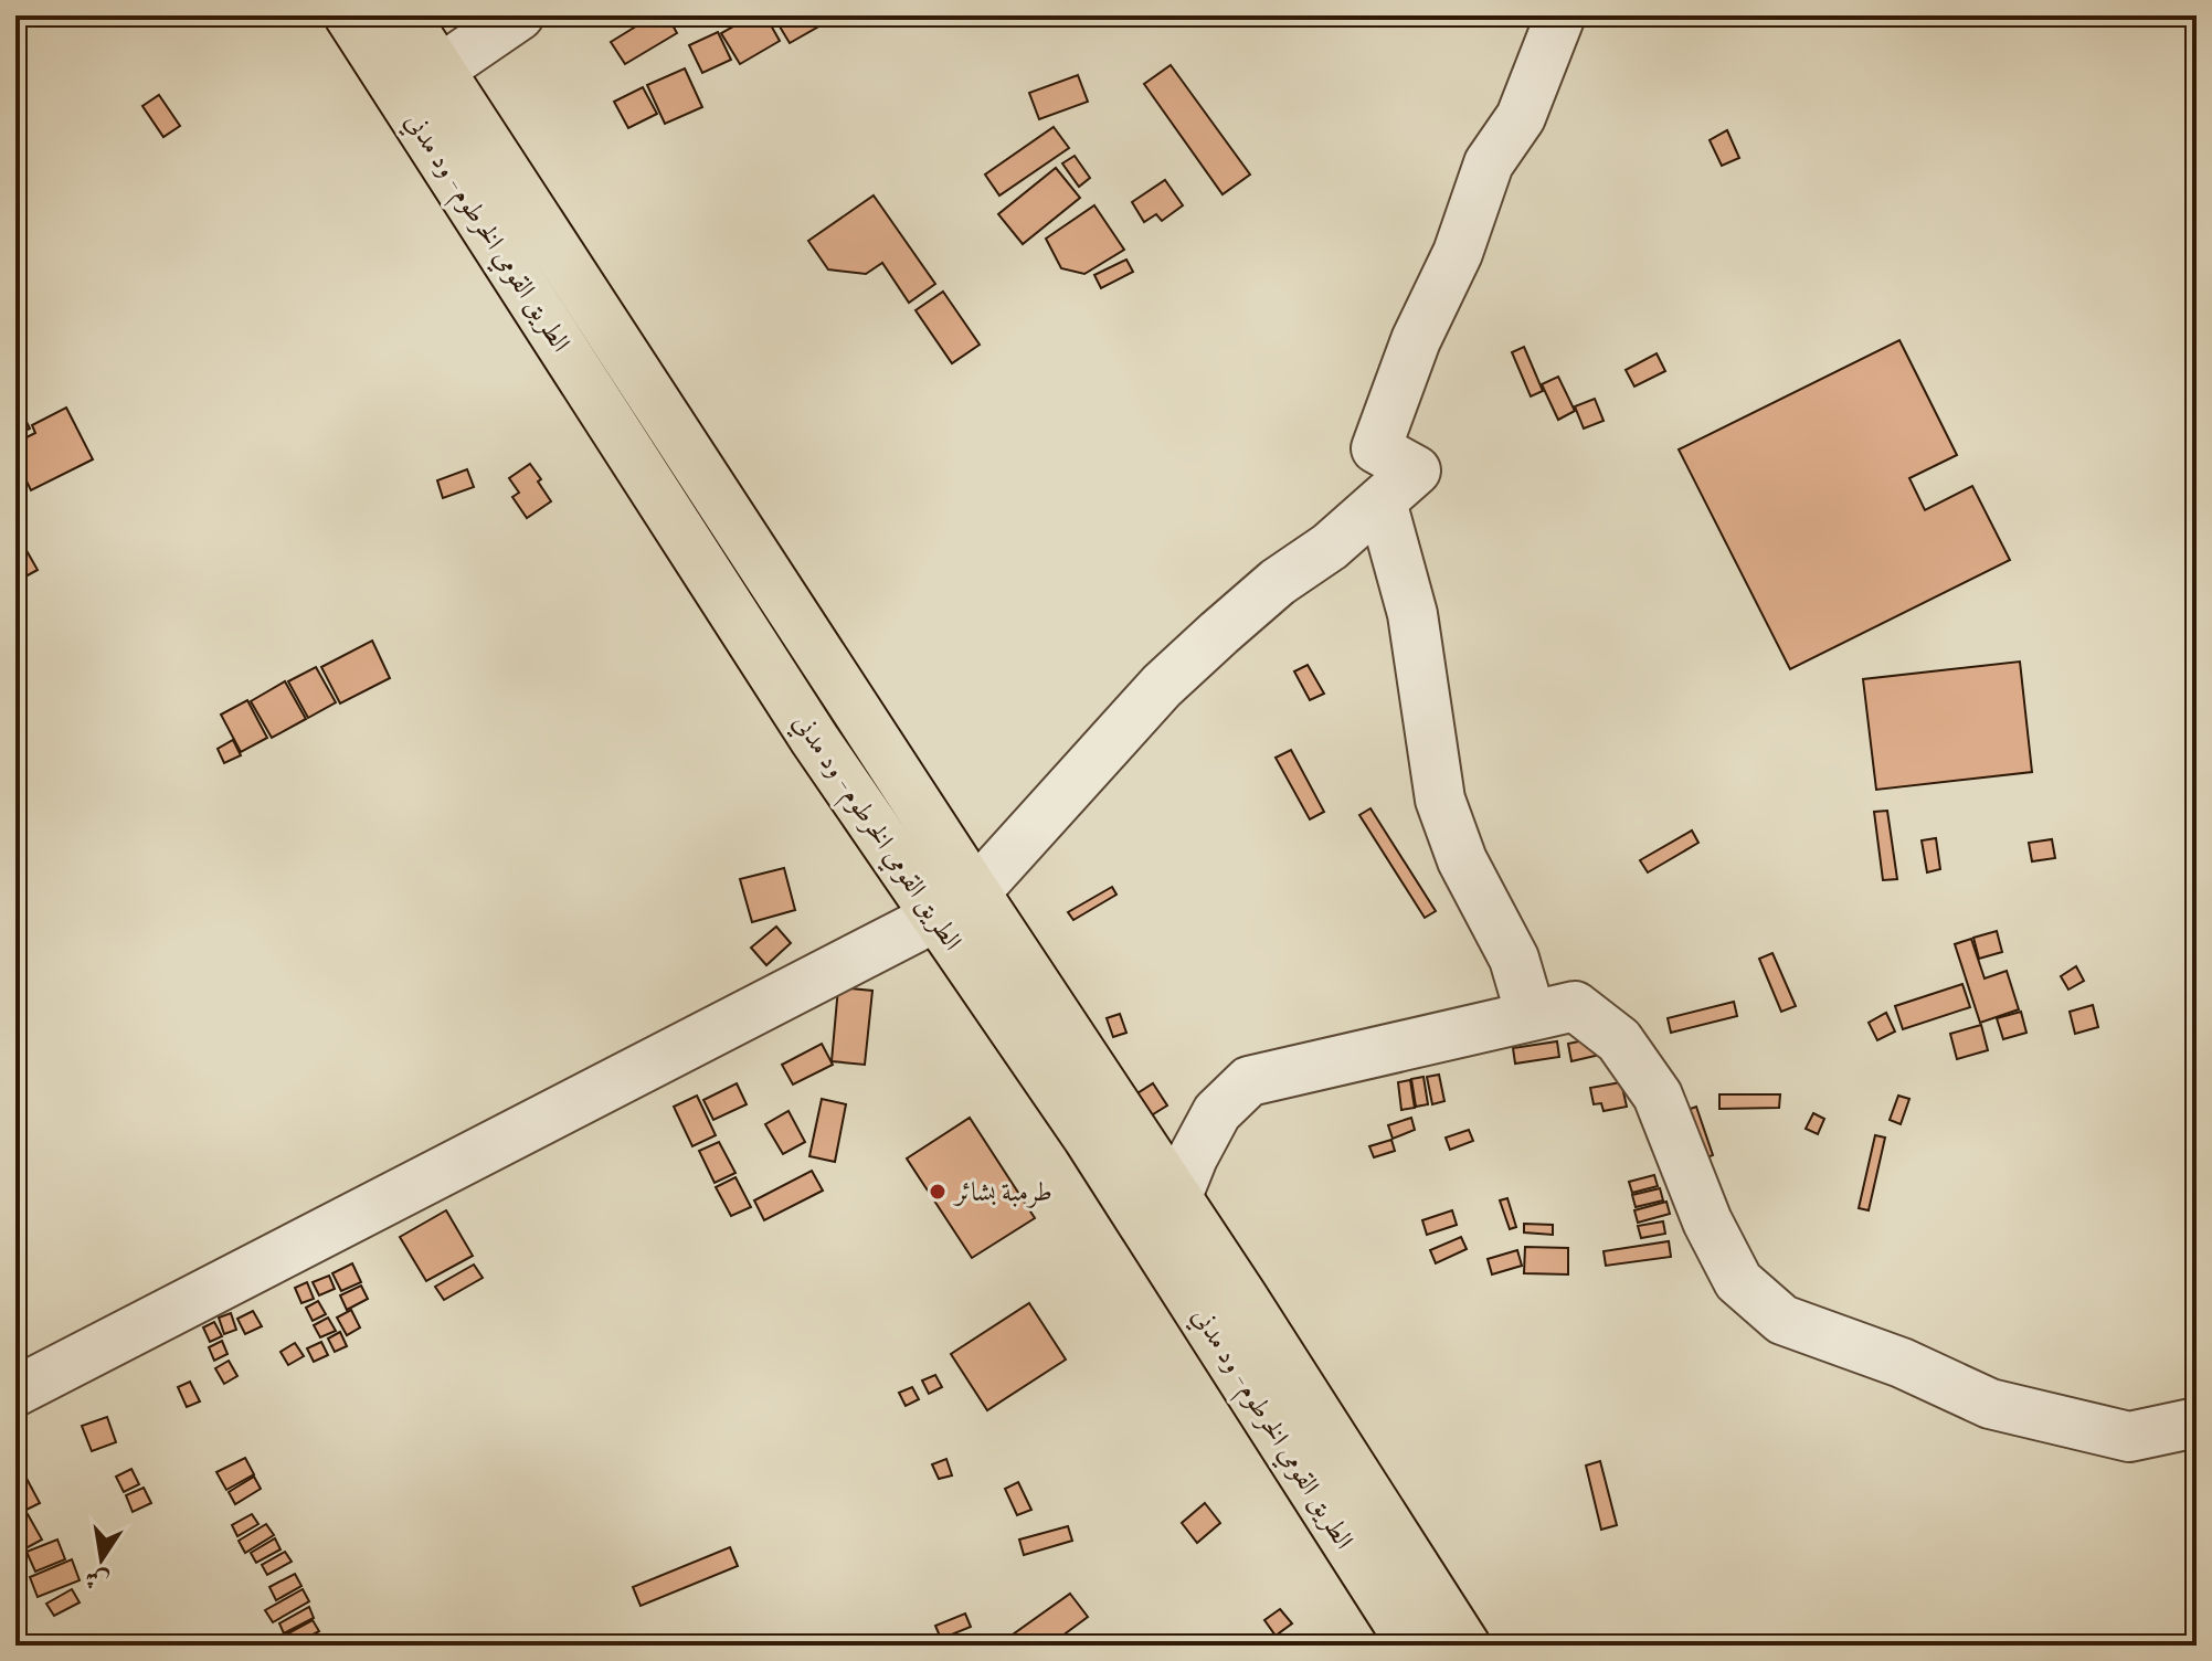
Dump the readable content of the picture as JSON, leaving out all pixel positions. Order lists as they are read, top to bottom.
{
  "streets": {
    "highway": ["الطريق القومي الخرطوم - ود مدني"]
  },
  "places": ["طرمبة بشائر"],
  "north": "bottom"
}
